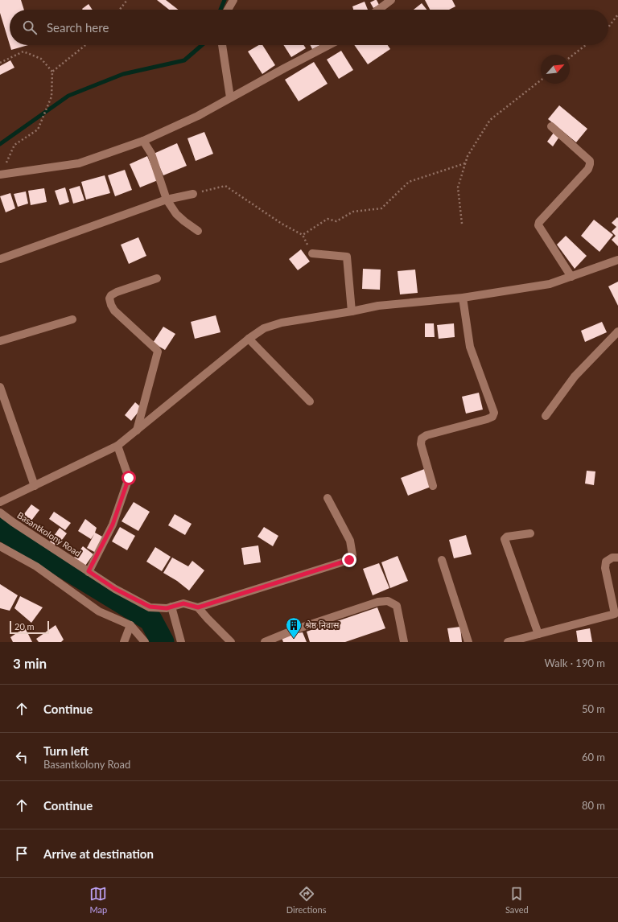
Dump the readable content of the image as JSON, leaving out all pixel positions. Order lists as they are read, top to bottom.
{
  "streets": {
    "street": ["Basantkolony Road"]
  },
  "places": {
    "building": ["श्रेष्ठ निवास"]
  },
  "scale_bar": "20 m",
  "north": "top right",
  "page": {
    "search": "Search here",
    "scale": "20 m",
    "heading": ["3 min", "Walk · 190 m"],
    "list": [
      ["Continue", "50 m"],
      ["Turn left", "Basantkolony Road", "60 m"],
      ["Continue", "80 m"],
      "Arrive at destination"
    ],
    "nav": ["Map", "Directions", "Saved"]
  }
}
